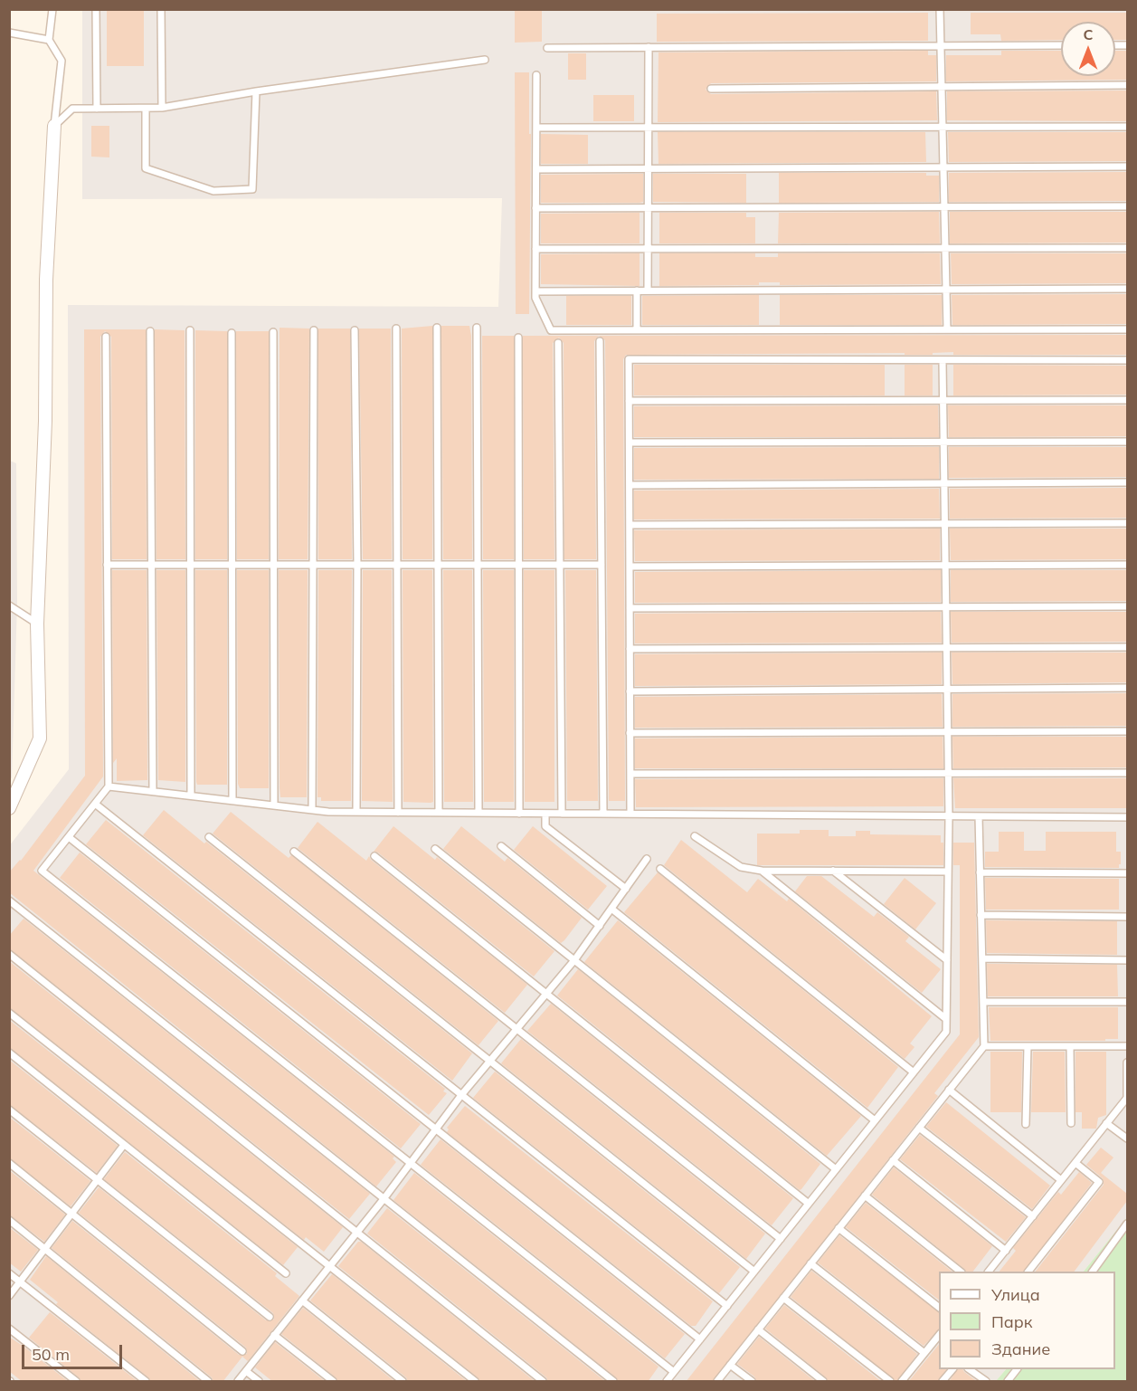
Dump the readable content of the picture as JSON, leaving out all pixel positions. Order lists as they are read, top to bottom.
{
  "legend": ["Улица", "Парк", "Здание"],
  "scale_bar": "50 m",
  "north": "top"
}
